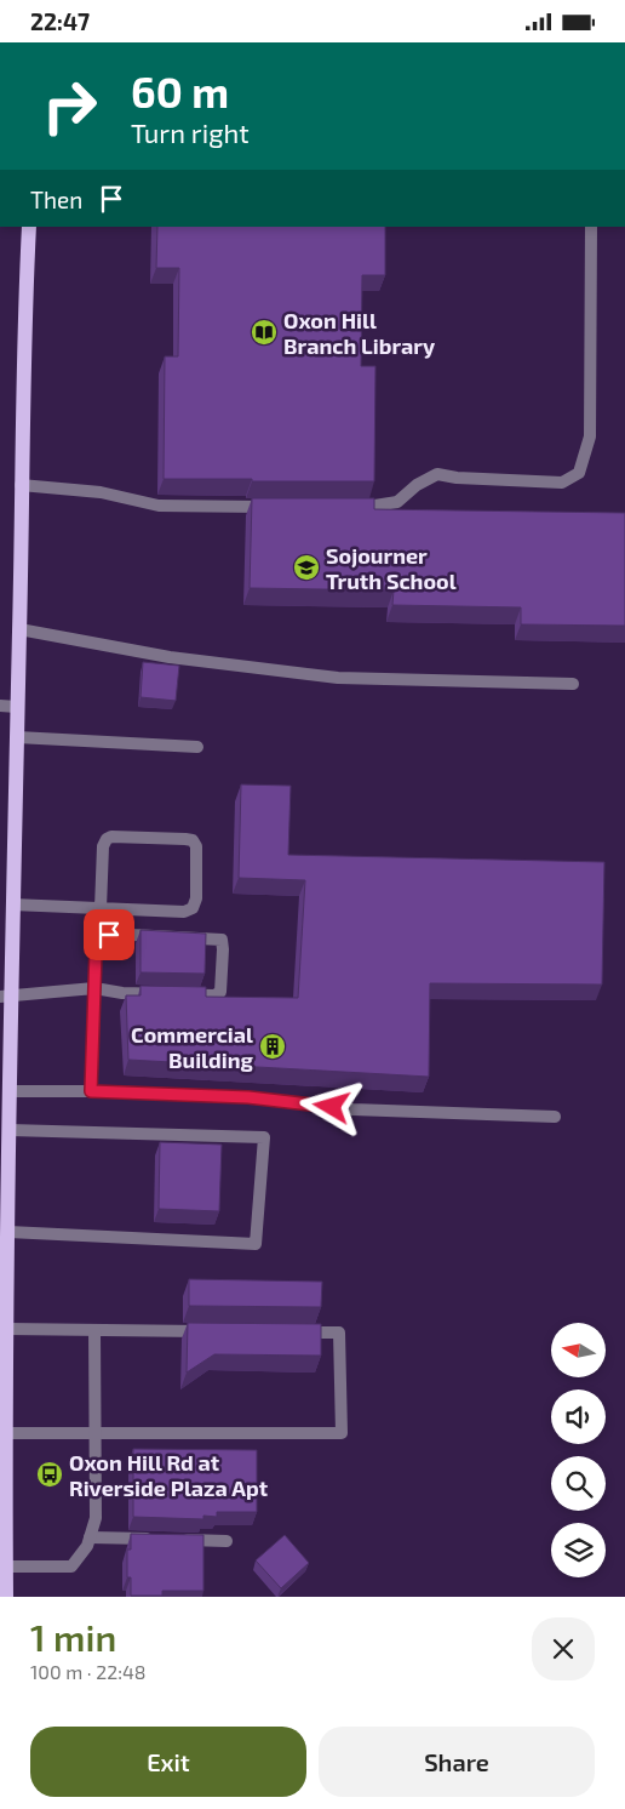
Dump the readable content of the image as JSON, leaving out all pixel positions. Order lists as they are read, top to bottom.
{
  "places": {
    "library": ["Oxon Hill Branch Library"],
    "school or university": ["Sojourner Truth School"],
    "building": ["Commercial Building"],
    "bus stop": ["Oxon Hill Rd at Riverside Plaza Apt"]
  },
  "north": "left",
  "page": {
    "status": "22:47",
    "turn": ["60 m", "Turn right"],
    "then": "Then",
    "heading": ["1 min", "100 m · 22:48"],
    "buttons": ["Exit", "Share"]
  }
}
